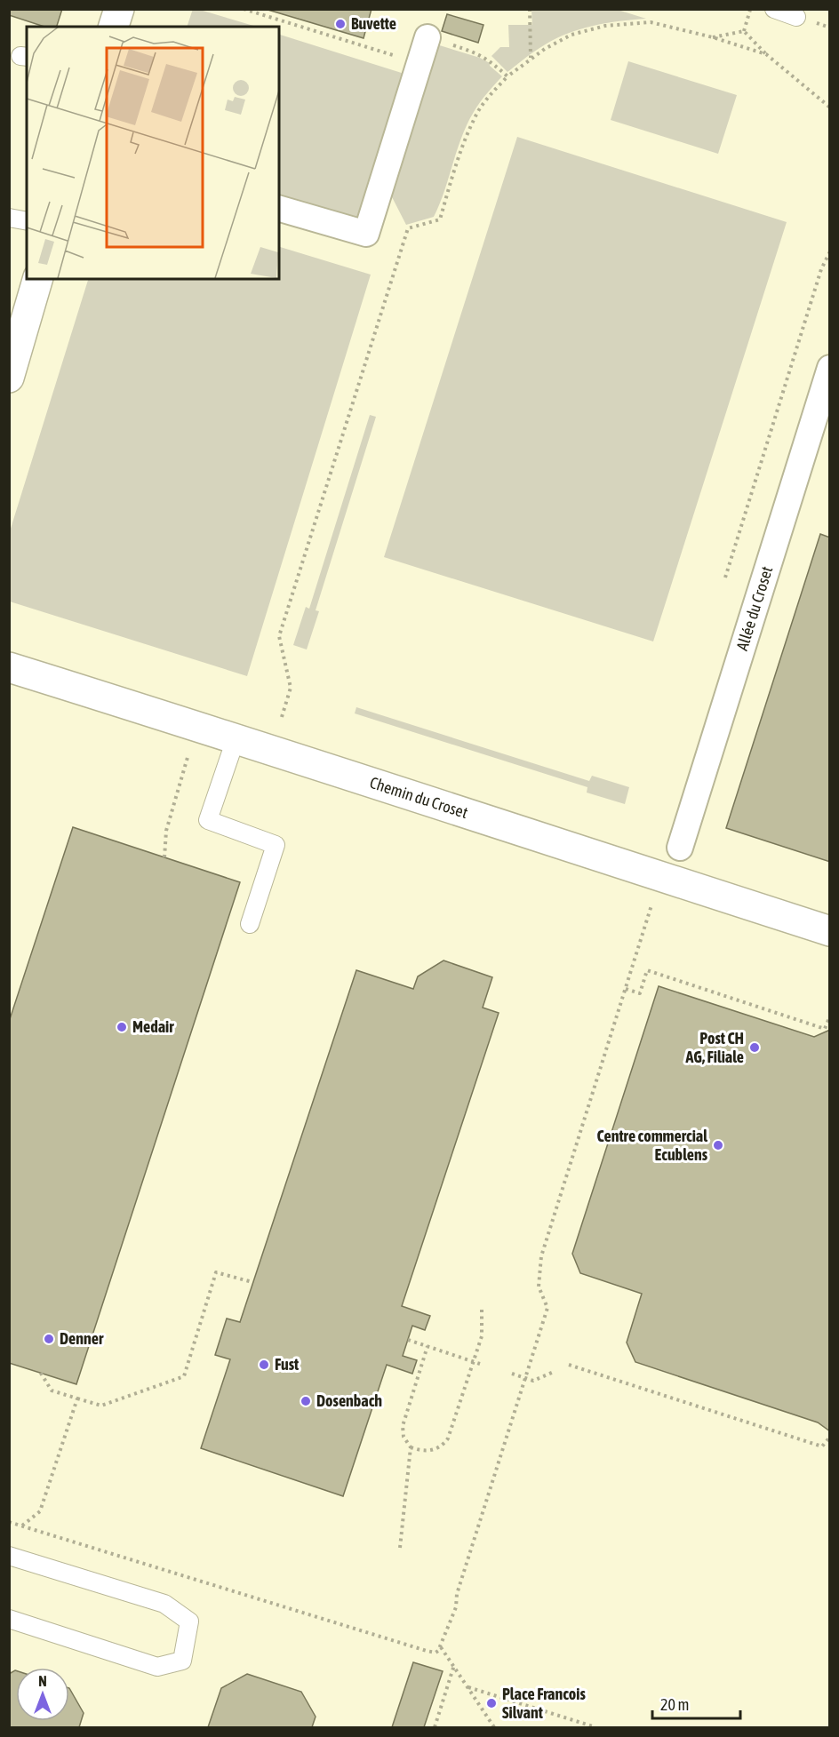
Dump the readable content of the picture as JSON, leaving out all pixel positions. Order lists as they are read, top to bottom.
{
  "streets": {
    "street": ["Allée du Croset", "Chemin du Croset"]
  },
  "places": [
    "Buvette",
    "Medair",
    "Post CH AG, Filiale",
    "Centre commercial Ecublens",
    "Denner",
    "Fust",
    "Dosenbach",
    "Place Francois Silvant"
  ],
  "scale_bar": "20 m",
  "north": "top"
}
